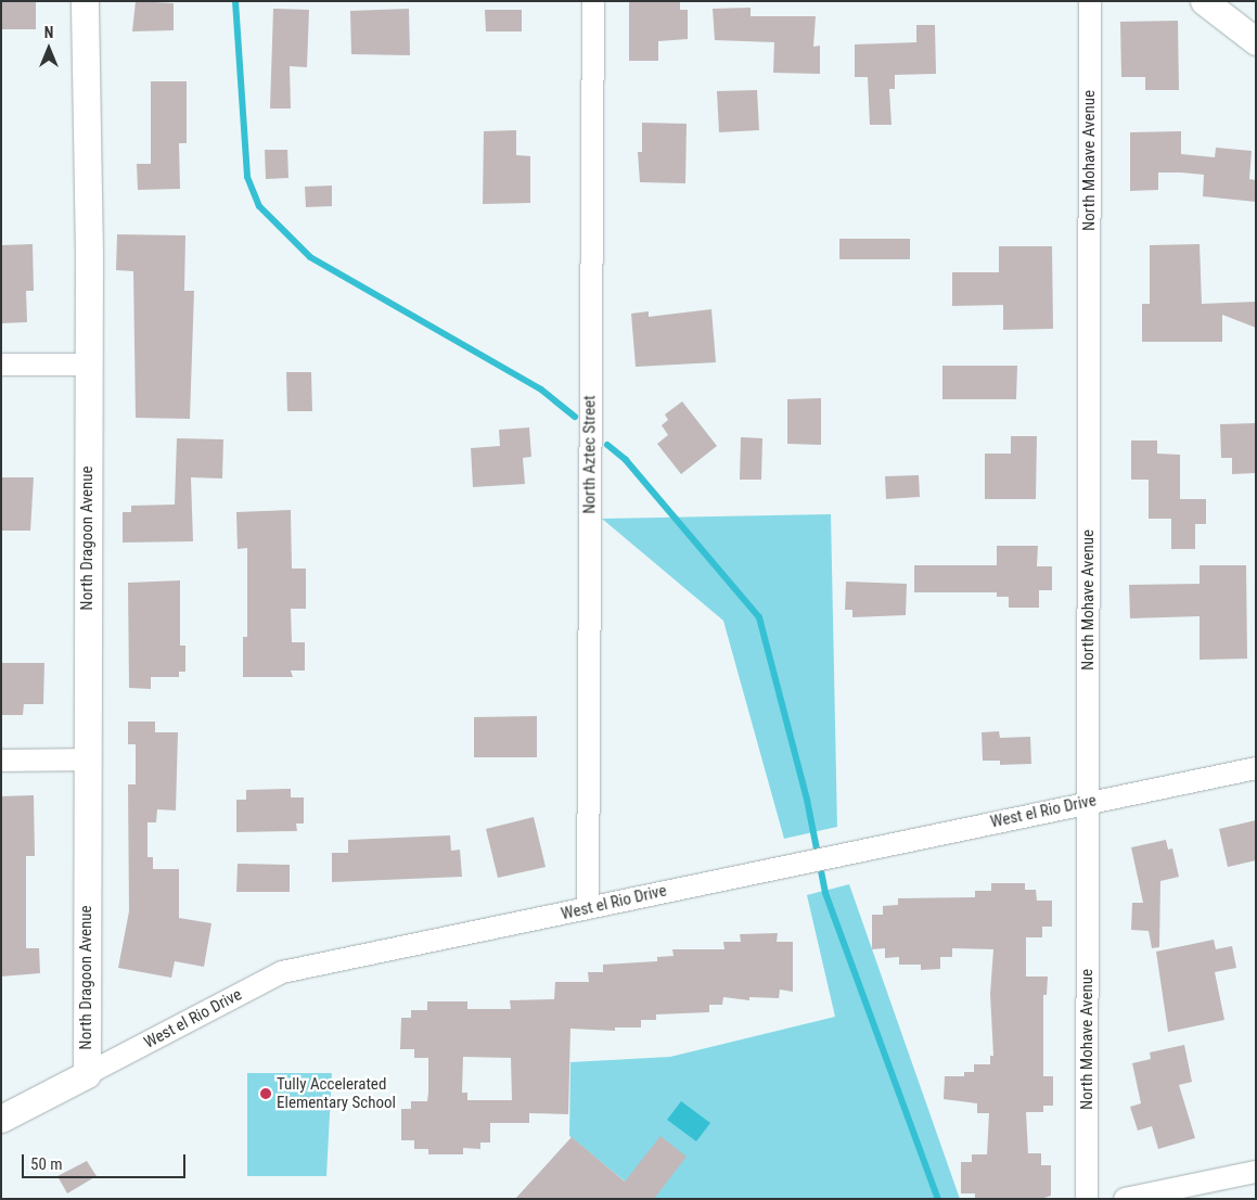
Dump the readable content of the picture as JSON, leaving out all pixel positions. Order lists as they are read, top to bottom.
{
  "streets": {
    "street": [
      "North Mohave Avenue",
      "North Aztec Street",
      "North Dragoon Avenue",
      "West el Rio Drive"
    ]
  },
  "crossings": [
    ["North Mohave Avenue", "West el Rio Drive"],
    ["North Aztec Street", "West el Rio Drive"],
    ["North Dragoon Avenue", "West el Rio Drive"]
  ],
  "places": ["Tully Accelerated Elementary School"],
  "scale_bar": "50 m",
  "north": "top"
}
